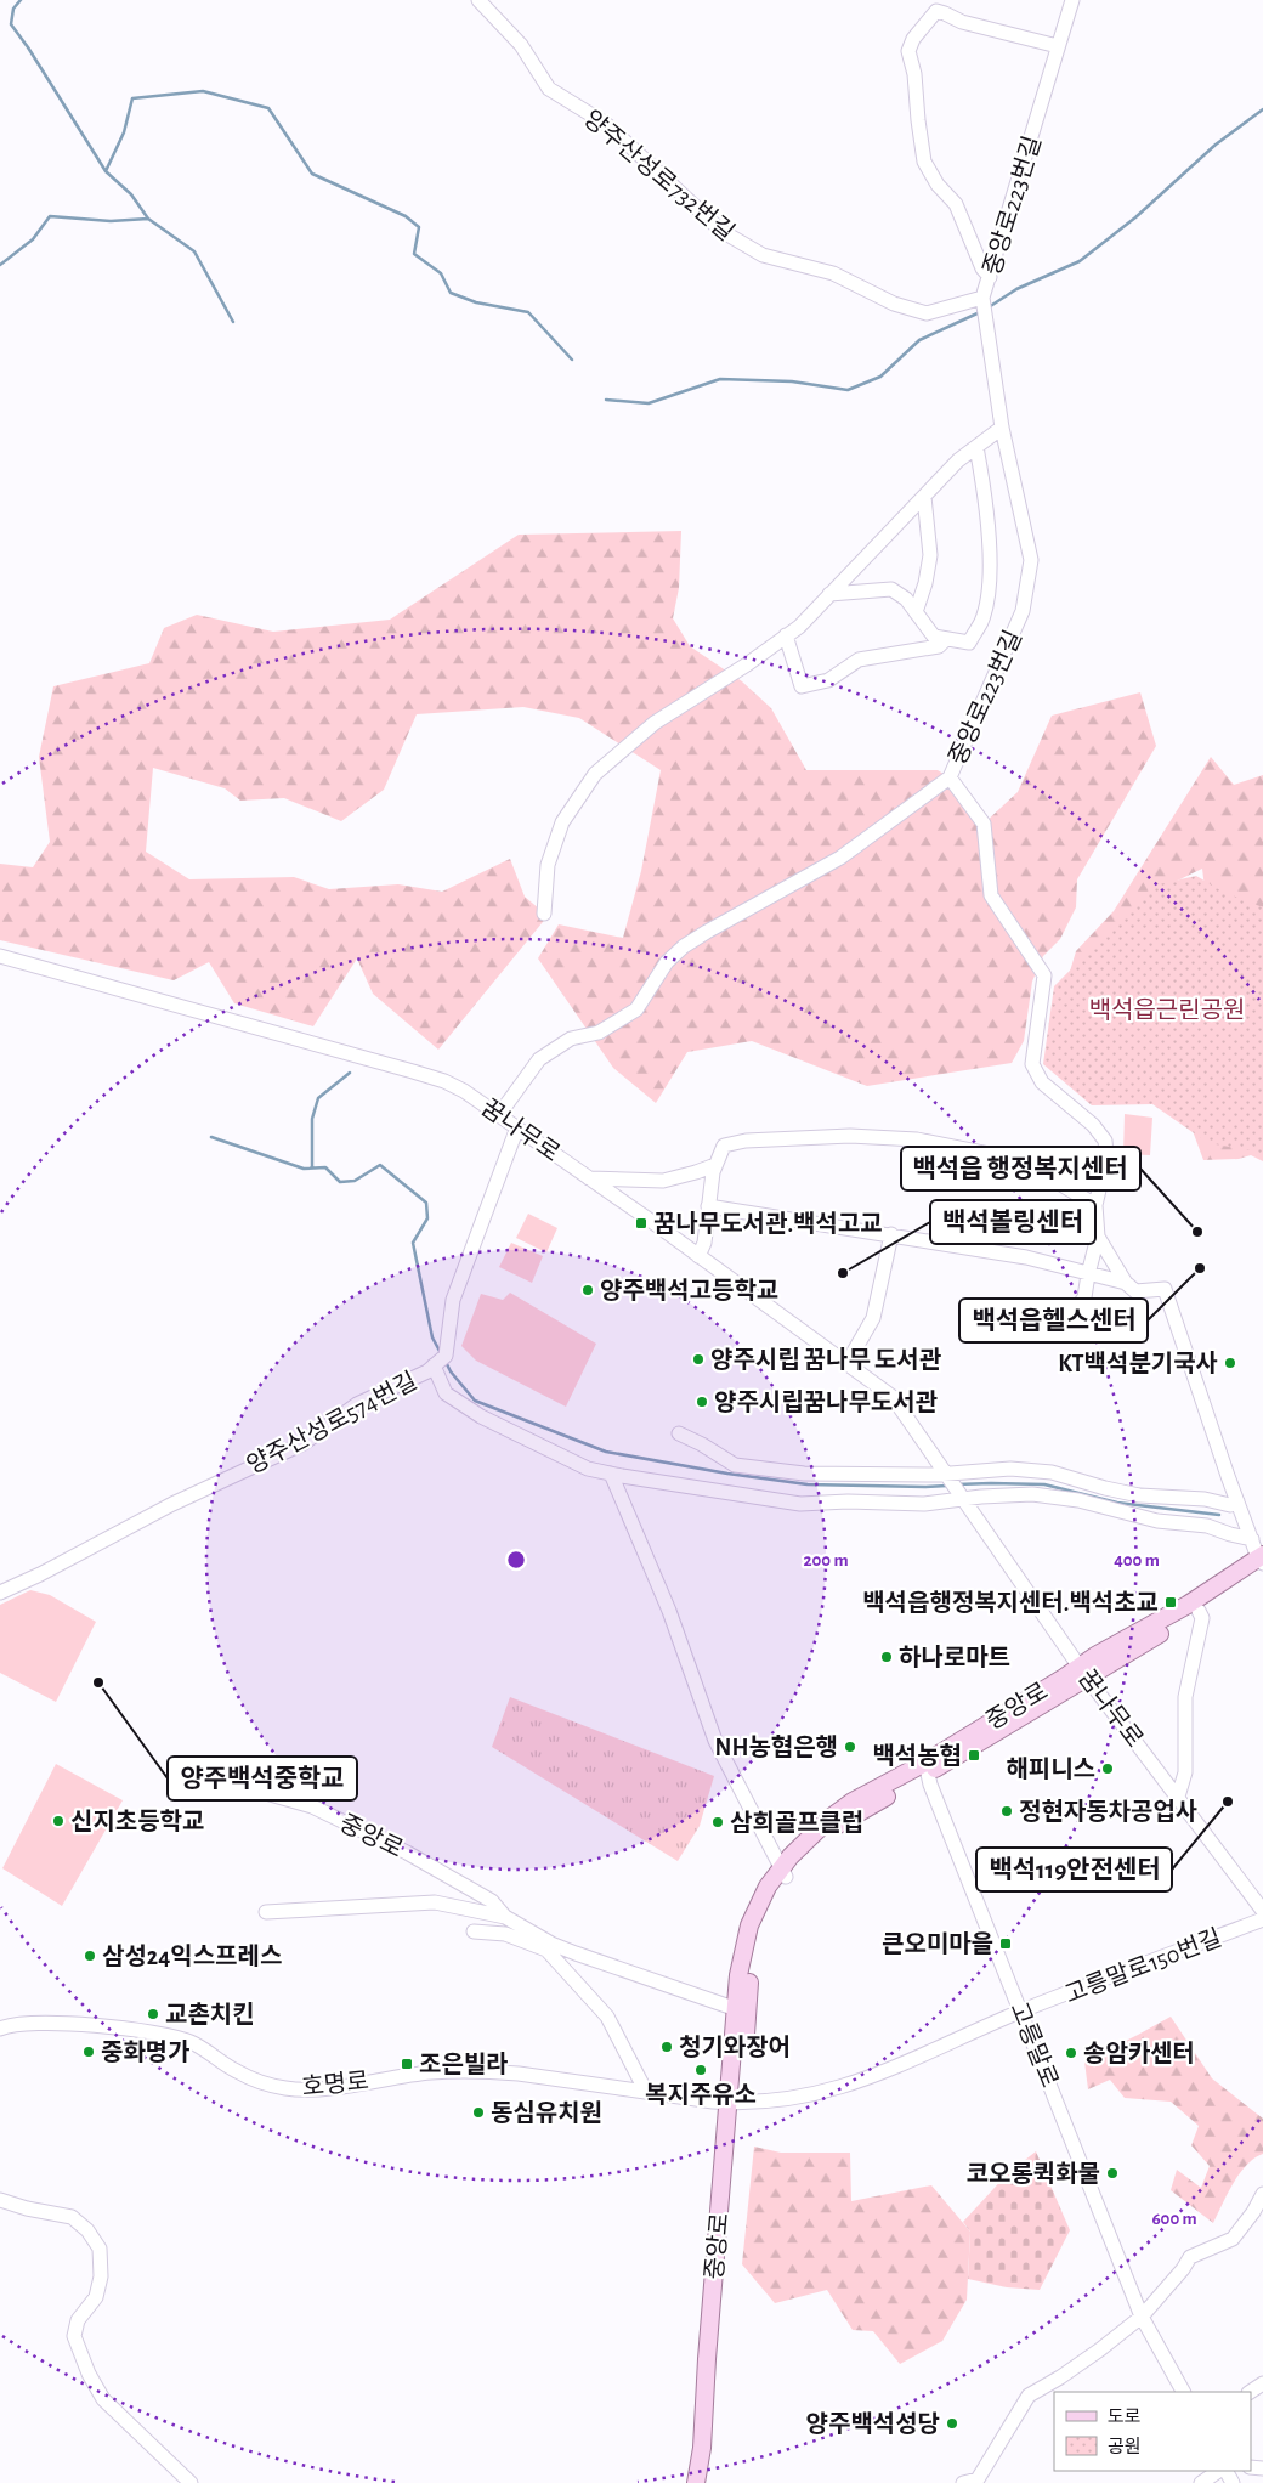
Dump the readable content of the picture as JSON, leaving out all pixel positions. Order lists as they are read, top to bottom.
{
  "streets": {
    "main road": ["중앙로"],
    "street": [
      "양주산성로732번길",
      "중앙로223번길",
      "꿈나무로",
      "양주산성로574번길",
      "고릉말로150번길",
      "고릉말로",
      "호명로"
    ]
  },
  "crossings": [
    ["양주산성로732번길", "중앙로223번길"],
    ["꿈나무로", "중앙로"],
    ["중앙로", "고릉말로"],
    ["중앙로", "호명로"],
    ["고릉말로150번길", "고릉말로"]
  ],
  "parks": ["백석읍근린공원"],
  "places": {
    "transit": [
      "꿈나무도서관.백석고교",
      "백석읍행정복지센터.백석초교",
      "백석농협",
      "큰오미마을",
      "조은빌라"
    ],
    "other": [
      "백석읍 행정복지센터",
      "백석읍헬스센터",
      "백석볼링센터",
      "양주백석고등학교",
      "양주시립 꿈나무 도서관",
      "KT백석분기국사",
      "양주시립꿈나무도서관",
      "하나로마트",
      "양주백석중학교",
      "NH농협은행",
      "해피니스",
      "백석119안전센터",
      "정현자동차공업사",
      "신지초등학교",
      "삼희골프클럽",
      "삼성24익스프레스",
      "교촌치킨",
      "청기와장어",
      "중화명가",
      "송암카센터",
      "복지주유소",
      "동심유치원",
      "코오롱퀵화물",
      "양주백석성당"
    ]
  },
  "legend": ["도로", "공원"],
  "rings": ["200 m", "400 m", "600 m"]
}
